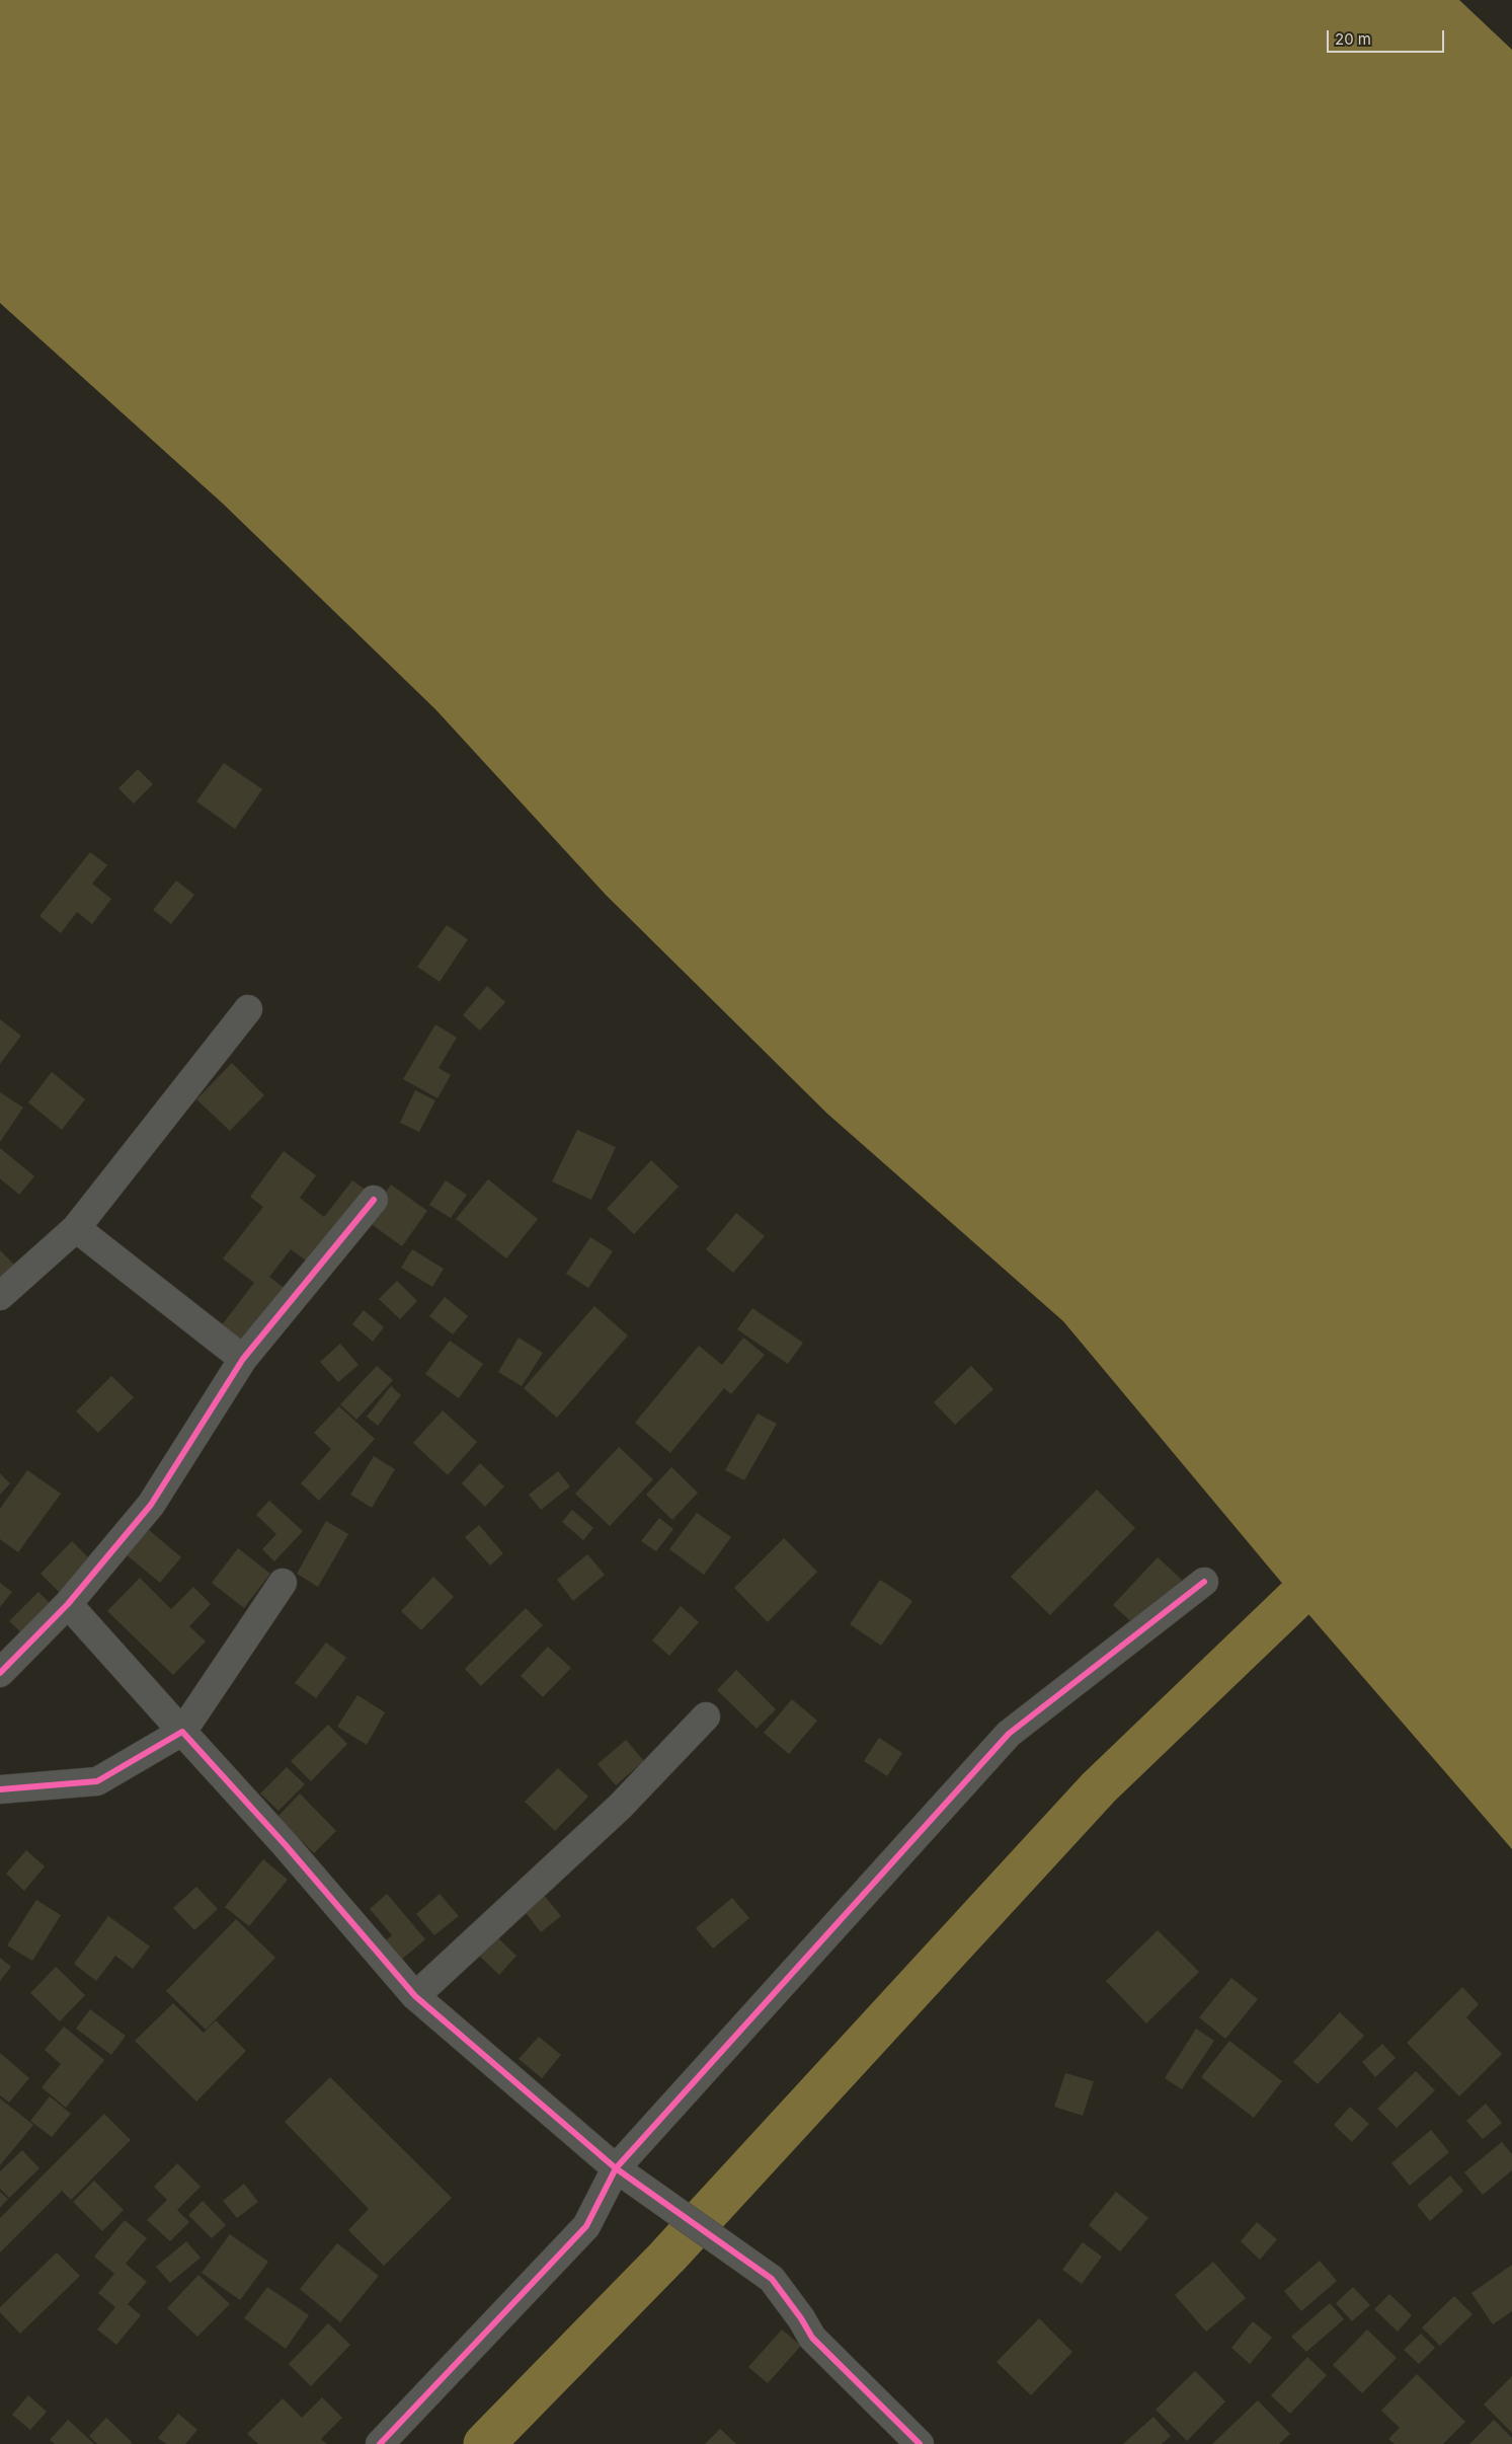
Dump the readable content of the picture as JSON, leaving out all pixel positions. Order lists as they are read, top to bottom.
{
  "scale_bar": "20 m"
}
